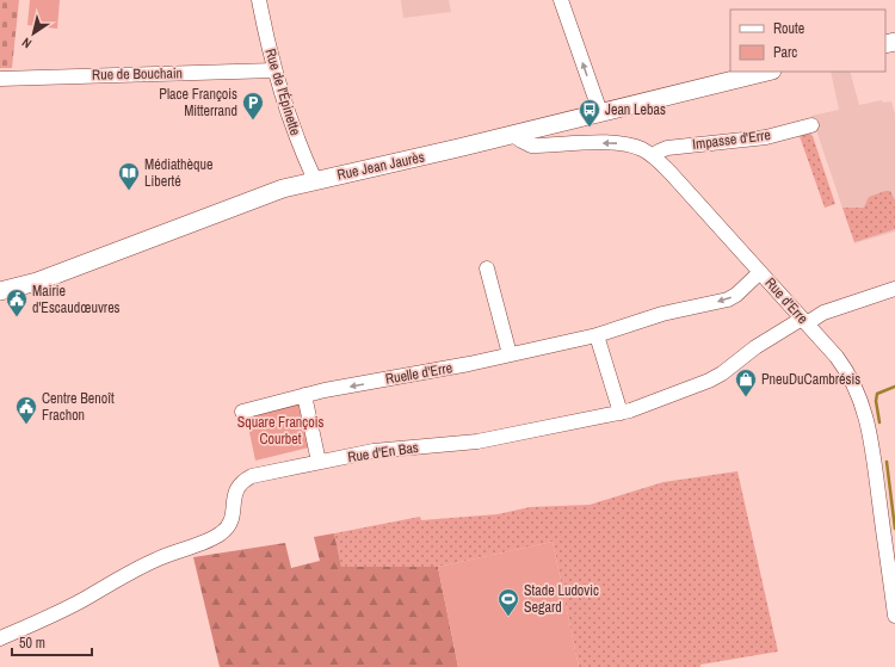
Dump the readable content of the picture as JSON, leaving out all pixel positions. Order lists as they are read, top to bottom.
{
  "streets": {
    "main road": ["Rue Jean Jaurès"],
    "street": [
      "Rue de Bouchain",
      "Rue de l'Épinette",
      "Impasse d'Erre",
      "Rue d'Erre",
      "Ruelle d'Erre",
      "Rue d'En Bas"
    ]
  },
  "crossings": [
    ["Rue de Bouchain", "Rue de l'Épinette"],
    ["Rue de l'Épinette", "Rue Jean Jaurès"],
    ["Impasse d'Erre", "Rue d'Erre"],
    ["Rue Jean Jaurès", "Rue d'Erre"],
    ["Rue d'Erre", "Ruelle d'Erre"],
    ["Rue d'Erre", "Rue d'En Bas"]
  ],
  "one_way": ["Ruelle d'Erre"],
  "parks": ["Square François Courbet"],
  "places": {
    "parking": ["Place François Mitterrand"],
    "bus stop": ["Jean Lebas"],
    "library": ["Médiathèque Liberté"],
    "public building": ["Mairie d'Escaudœuvres", "Centre Benoît Frachon"],
    "shop": ["PneuDuCambrésis"],
    "sports": ["Stade Ludovic Segard"]
  },
  "legend": ["Route", "Parc"],
  "scale_bar": "50 m",
  "north": "bottom left"
}
